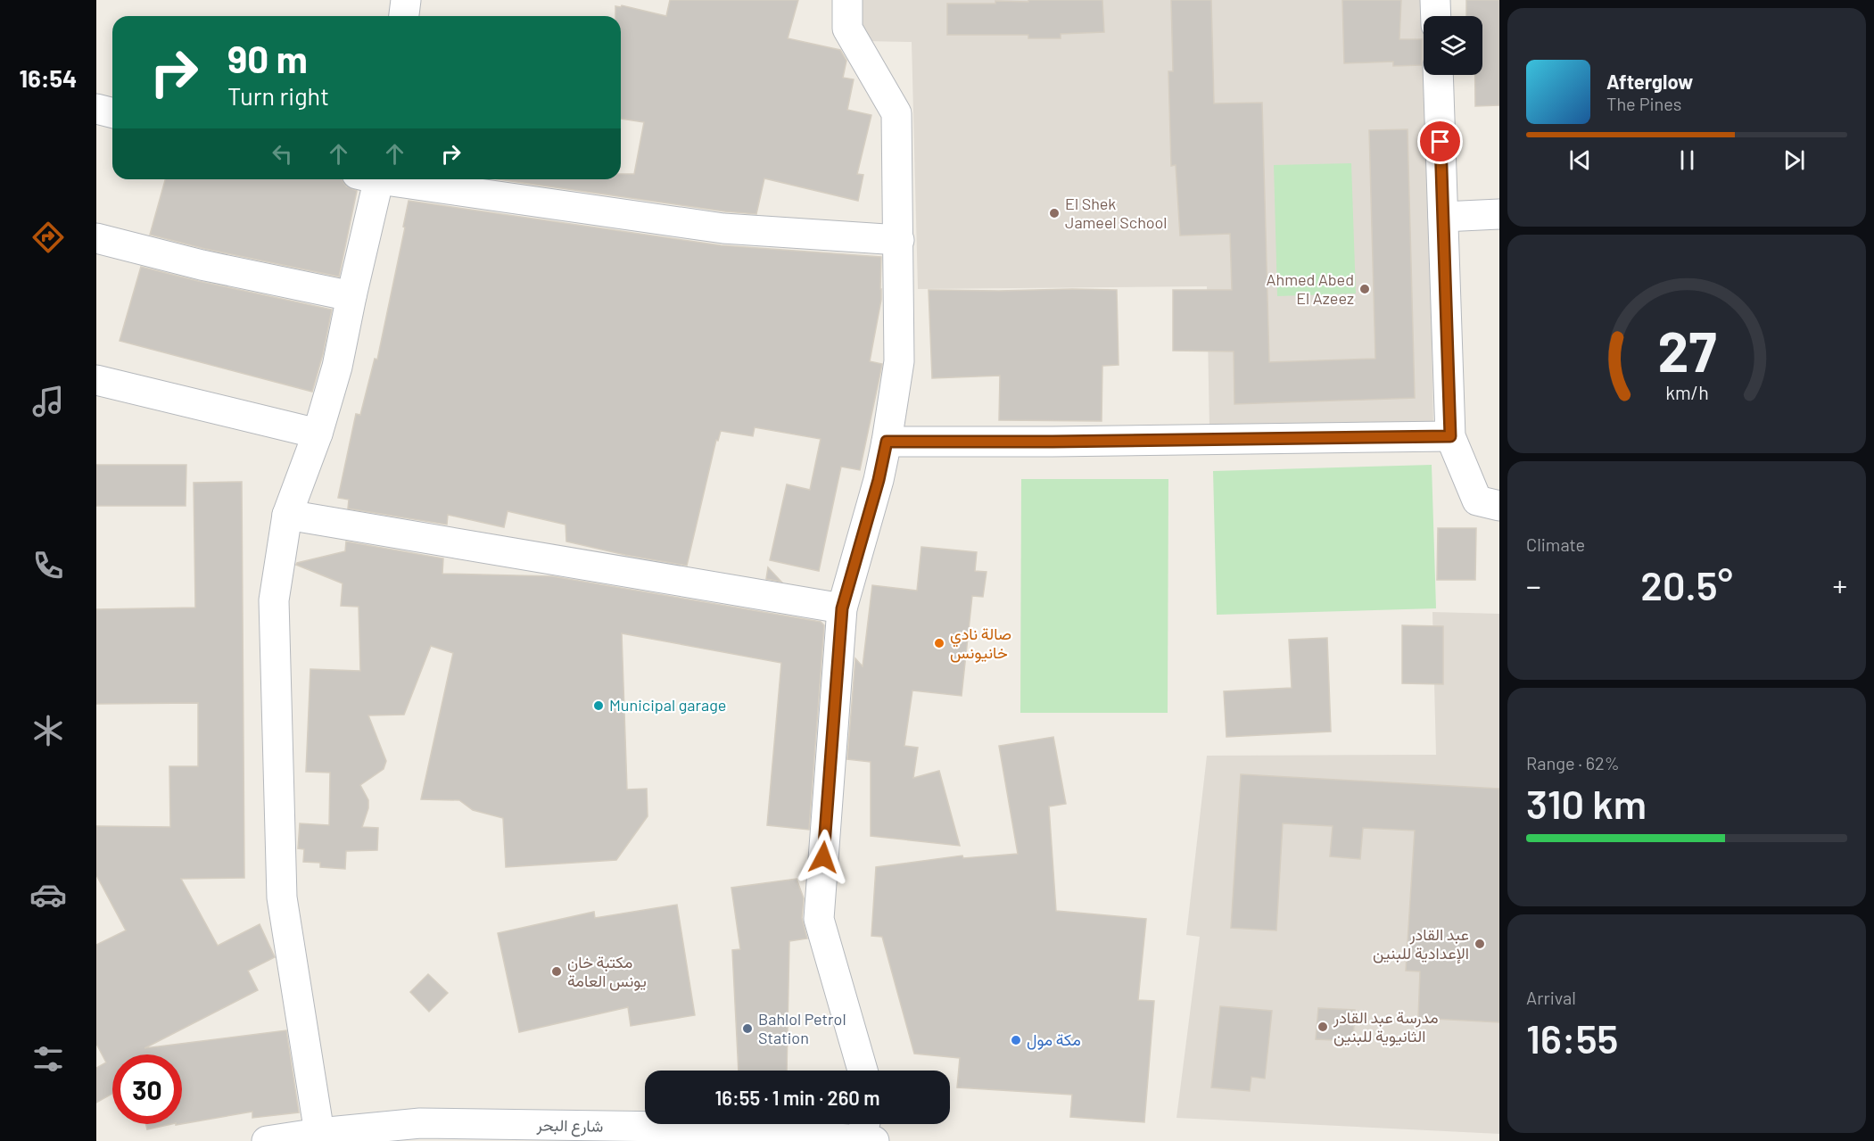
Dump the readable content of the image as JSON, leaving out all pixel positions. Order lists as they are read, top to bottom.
{
  "streets": {
    "street": ["شارع البحر"]
  },
  "places": [
    "El Shek Jameel School",
    "Ahmed Abed El Azeez",
    "صالة نادي خانيونس",
    "Municipal garage",
    "عبد القادر الإعدادية للبنين",
    "مكتبة خان يونس العامة",
    "مدرسة عبد القادر الثانيوية للبنين",
    "Bahlol Petrol Station",
    "مكة مول"
  ],
  "page": {
    "tabs": "16:54",
    "turn": ["90 m", "Turn right"],
    "song": ["Afterglow", "The Pines"],
    "tile": [
      "Climate",
      ["Range · 62%", "310 km"],
      ["Arrival", "16:55"]
    ],
    "heat": ["−", "20.5°", "+"],
    "limit": "30",
    "trip": "16:55 · 1 min · 260 m",
    "gauge": ["27", "km/h"]
  }
}
